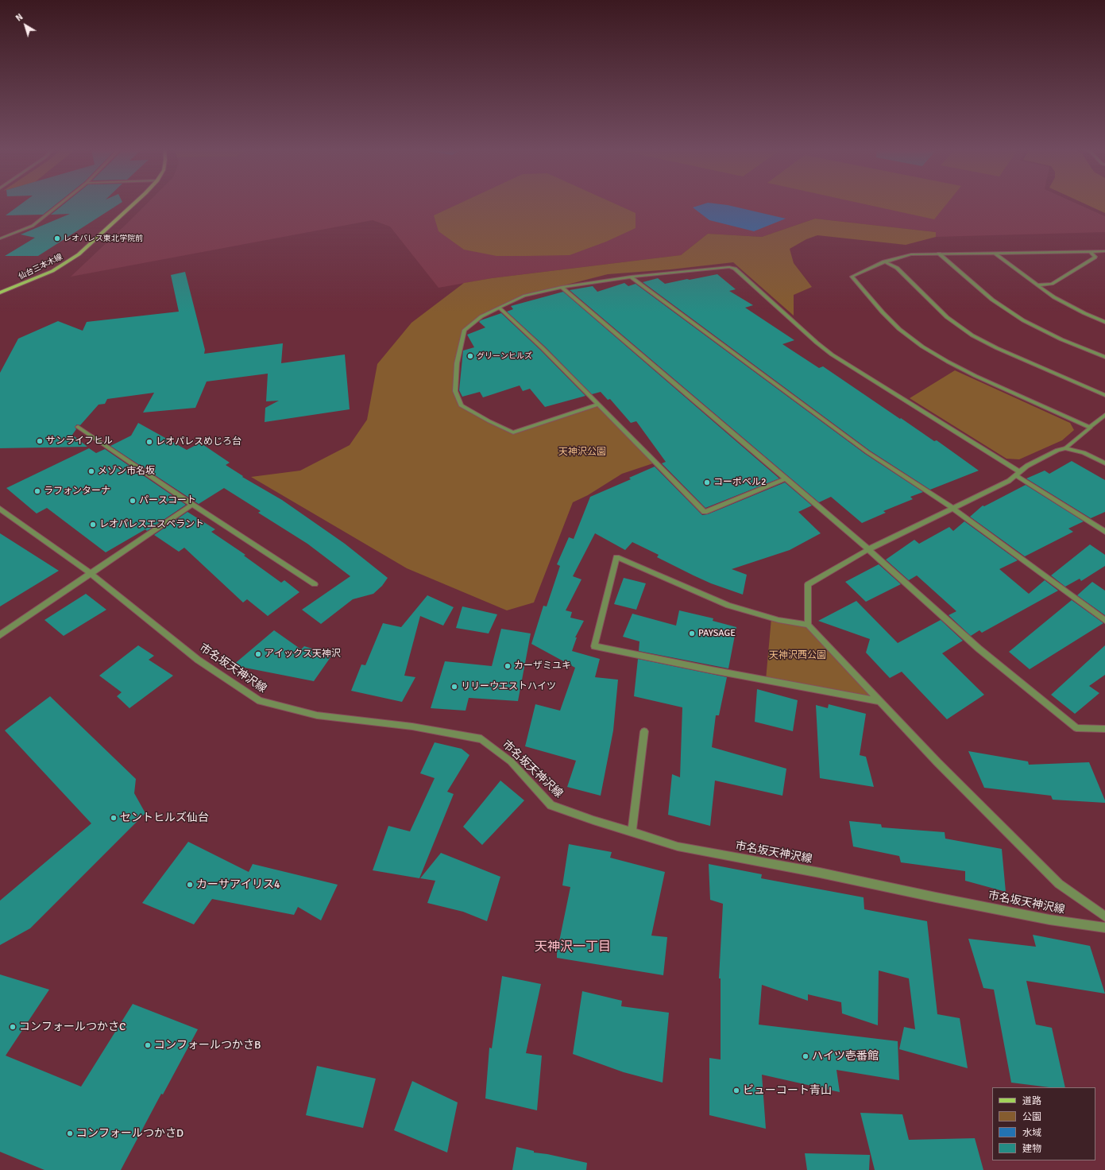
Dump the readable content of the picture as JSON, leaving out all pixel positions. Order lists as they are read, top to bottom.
{
  "streets": {
    "main road": ["仙台三本木線"],
    "street": ["市名坂天神沢線"]
  },
  "districts": ["天神沢一丁目"],
  "parks": ["天神沢公園", "天神沢西公園"],
  "places": [
    "レオパレス東北学院前",
    "グリーンヒルズ",
    "サンライフヒル",
    "レオパレスめじろ台",
    "メゾン市名坂",
    "コーポベル2",
    "ラフォンターナ",
    "パースコート",
    "レオパレスエスペラント",
    "PAYSAGE",
    "アイックス天神沢",
    "カーザミユキ",
    "リリーウエストハイツ",
    "セントヒルズ仙台",
    "カーサアイリス4",
    "コンフォールつかさC",
    "コンフォールつかさB",
    "ハイツ壱番館",
    "ビューコート青山",
    "コンフォールつかさD"
  ],
  "legend": [
    "道路",
    "公園",
    "水域",
    "建物"
  ],
  "north": "top left"
}
